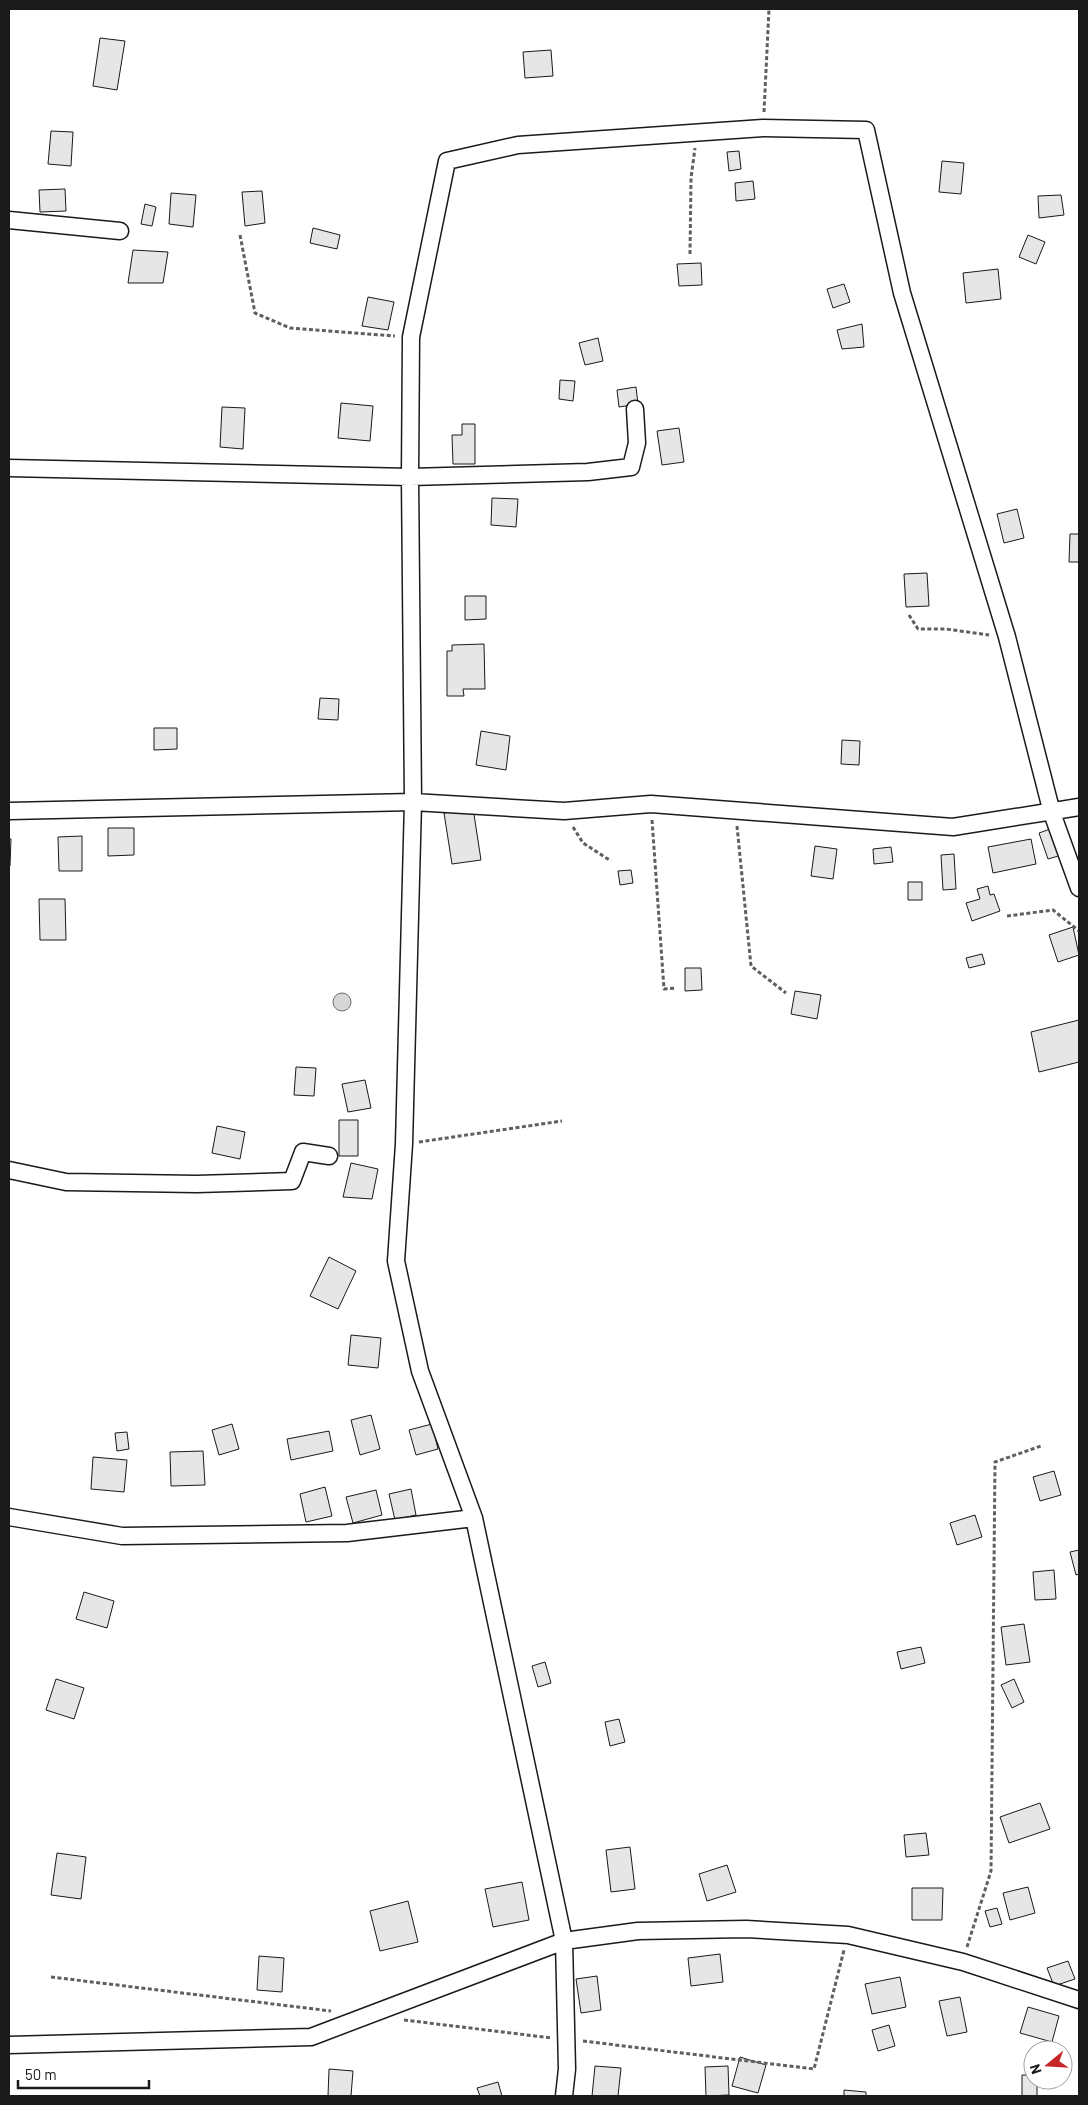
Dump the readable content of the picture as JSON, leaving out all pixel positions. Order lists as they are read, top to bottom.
{
  "scale_bar": "50 m",
  "north": "left"
}
